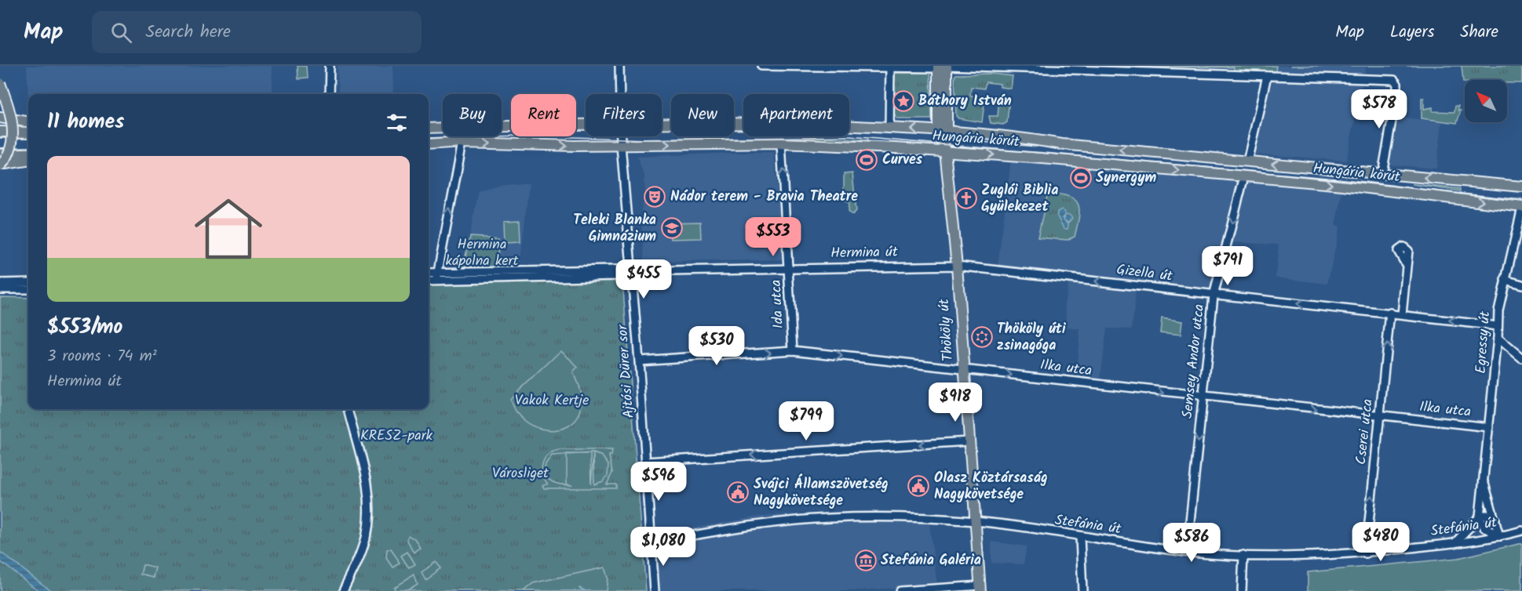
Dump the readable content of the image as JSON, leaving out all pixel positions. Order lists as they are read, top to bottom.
{
  "streets": {
    "main road": ["Hungária körút", "Thököly út"],
    "street": [
      "Hermina út",
      "Gizella út",
      "Ida utca",
      "Egressy út",
      "Semsey Andor utca",
      "Ilka utca",
      "Ajtósi Dürer sor",
      "Cserei utca",
      "Stefánia út"
    ]
  },
  "crossings": [
    ["Hungária körút", "Ida utca"],
    ["Hungária körút", "Thököly út"],
    ["Hungária körút", "Egressy út"],
    ["Hungária körút", "Semsey Andor utca"],
    ["Hungária körút", "Ajtósi Dürer sor"],
    ["Hermina út", "Gizella út"],
    ["Hermina út", "Ida utca"],
    ["Hermina út", "Thököly út"],
    ["Hermina út", "Ajtósi Dürer sor"],
    ["Gizella út", "Thököly út"],
    ["Gizella út", "Egressy út"],
    ["Gizella út", "Semsey Andor utca"],
    ["Gizella út", "Cserei utca"],
    ["Ida utca", "Ilka utca"],
    ["Thököly út", "Ilka utca"],
    ["Thököly út", "Stefánia út"],
    ["Egressy út", "Ilka utca"],
    ["Egressy út", "Stefánia út"],
    ["Semsey Andor utca", "Ilka utca"],
    ["Semsey Andor utca", "Stefánia út"],
    ["Ilka utca", "Ajtósi Dürer sor"],
    ["Ilka utca", "Cserei utca"],
    ["Ajtósi Dürer sor", "Stefánia út"],
    ["Cserei utca", "Stefánia út"]
  ],
  "one_way": [
    "Gizella út",
    "Ida utca",
    "Semsey Andor utca",
    "Ilka utca",
    "Cserei utca"
  ],
  "parks": [
    "Hermina kápolna kert",
    "Vakok Kertje",
    "KRESZ-park",
    "Városliget"
  ],
  "places": {
    "place": ["Báthory István"],
    "sports": ["Curves", "Synergym"],
    "theatre": ["Nádor terem - Bravia Theatre"],
    "church": ["Zuglói Biblia Gyülekezet"],
    "school or university": ["Teleki Blanka Gimnázium"],
    "synagogue": ["Thököly úti zsinagóga"],
    "public building": ["Olasz Köztársaság Nagykövetsége", "Svájci Államszövetség Nagykövetsége"],
    "museum": ["Stefánia Galéria"]
  },
  "north": "top left",
  "page": {
    "header": "Map",
    "search": "Search here",
    "nav": ["Map", "Layers", "Share"],
    "price": [
      "$578",
      "$553",
      "$791",
      "$455",
      "$530",
      "$918",
      "$799",
      "$596",
      "$480",
      "$586",
      "$1,080"
    ],
    "chip": [
      "Buy",
      "Rent",
      "Filters",
      "New",
      "Apartment"
    ],
    "heading": "11 homes",
    "list": [
      {
        "name": "$553/mo",
        "note": "3 rooms · 74 m² · Hermina út"
      }
    ]
  }
}
